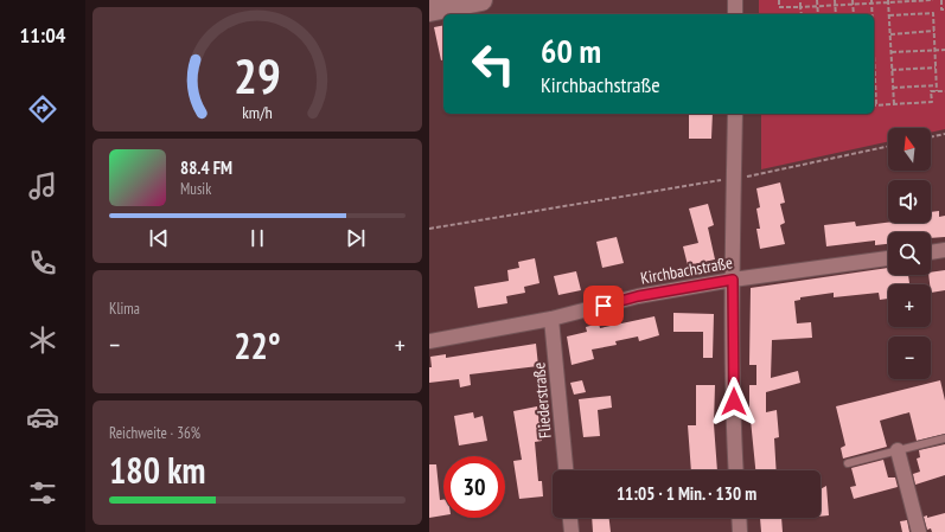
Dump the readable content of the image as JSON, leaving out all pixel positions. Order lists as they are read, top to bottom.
{
  "streets": {
    "street": ["Kirchbachstraße", "Fliederstraße"]
  },
  "crossings": [
    ["Kirchbachstraße", "Fliederstraße"]
  ],
  "north": "top",
  "page": {
    "tabs": "11:04",
    "turn": ["60 m", "Kirchbachstraße"],
    "map_buttons": ["+", "−"],
    "song": ["88.4 FM", "Musik"],
    "tile": [
      "Klima",
      ["Reichweite · 36%", "180 km"]
    ],
    "heat": ["−", "22°", "+"],
    "limit": "30",
    "trip": "11:05 · 1 Min. · 130 m",
    "gauge": ["29", "km/h"]
  }
}
